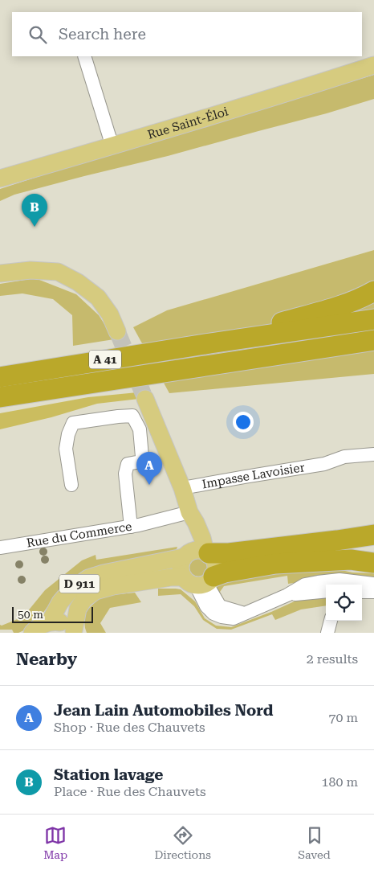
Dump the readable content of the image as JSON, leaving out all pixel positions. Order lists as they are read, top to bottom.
{
  "streets": {
    "highway": ["A 41"],
    "main road": ["Rue Saint-Éloi", "D 911"],
    "street": ["Impasse Lavoisier", "Rue du Commerce"]
  },
  "scale_bar": "50 m",
  "page": {
    "search": "Search here",
    "pins": ["B", "A"],
    "scale": "50 m",
    "heading": ["Nearby", "2 results"],
    "list": [
      {
        "mark": "A",
        "name": "Jean Lain Automobiles Nord",
        "note": "Shop · Rue des Chauvets",
        "value": "70 m"
      },
      {
        "mark": "B",
        "name": "Station lavage",
        "note": "Place · Rue des Chauvets",
        "value": "180 m"
      }
    ],
    "nav": ["Map", "Directions", "Saved"]
  }
}
